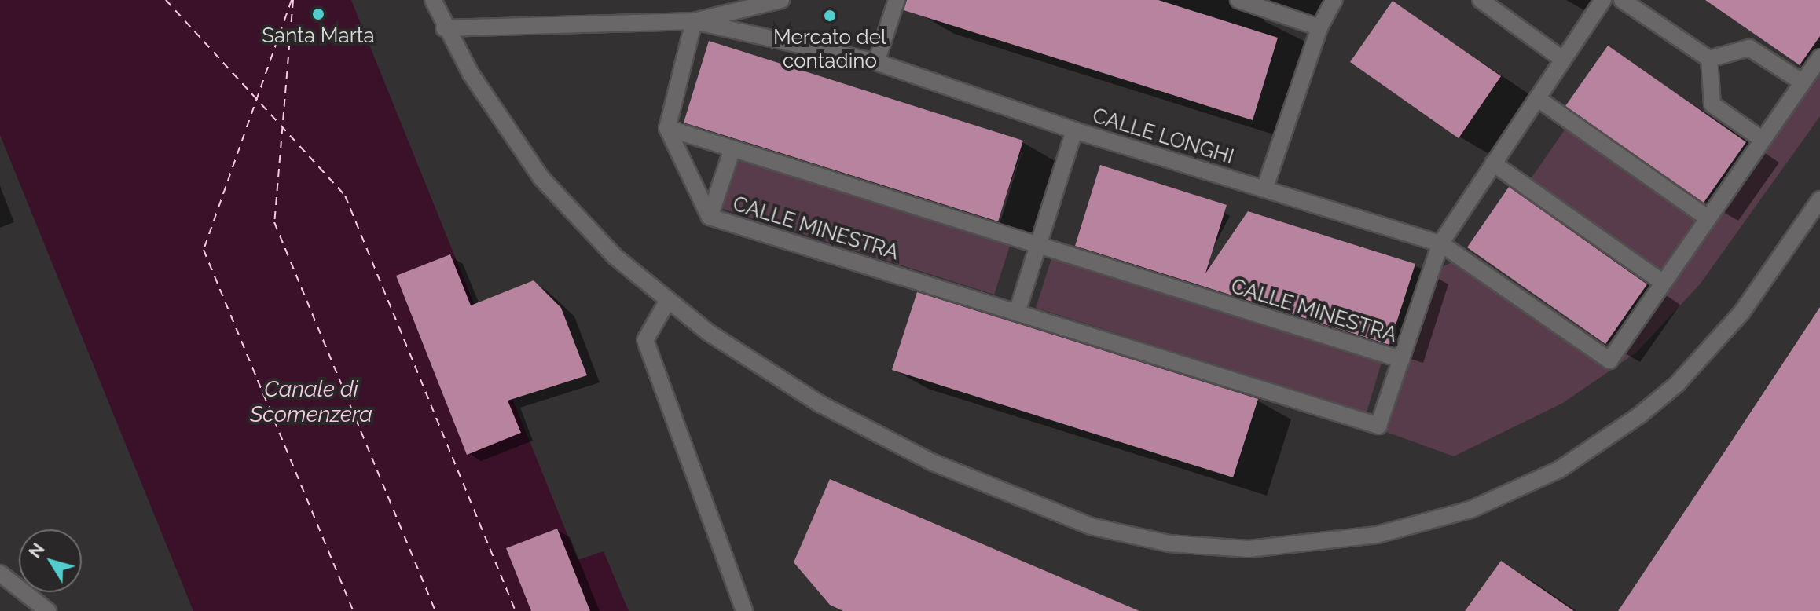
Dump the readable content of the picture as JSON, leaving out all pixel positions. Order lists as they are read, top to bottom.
{
  "streets": {
    "street": ["CALLE LONGHI", "CALLE MINESTRA"]
  },
  "water": ["Canale di Scomenzera"],
  "places": ["Santa Marta", "Mercato del contadino"],
  "north": "top left"
}
